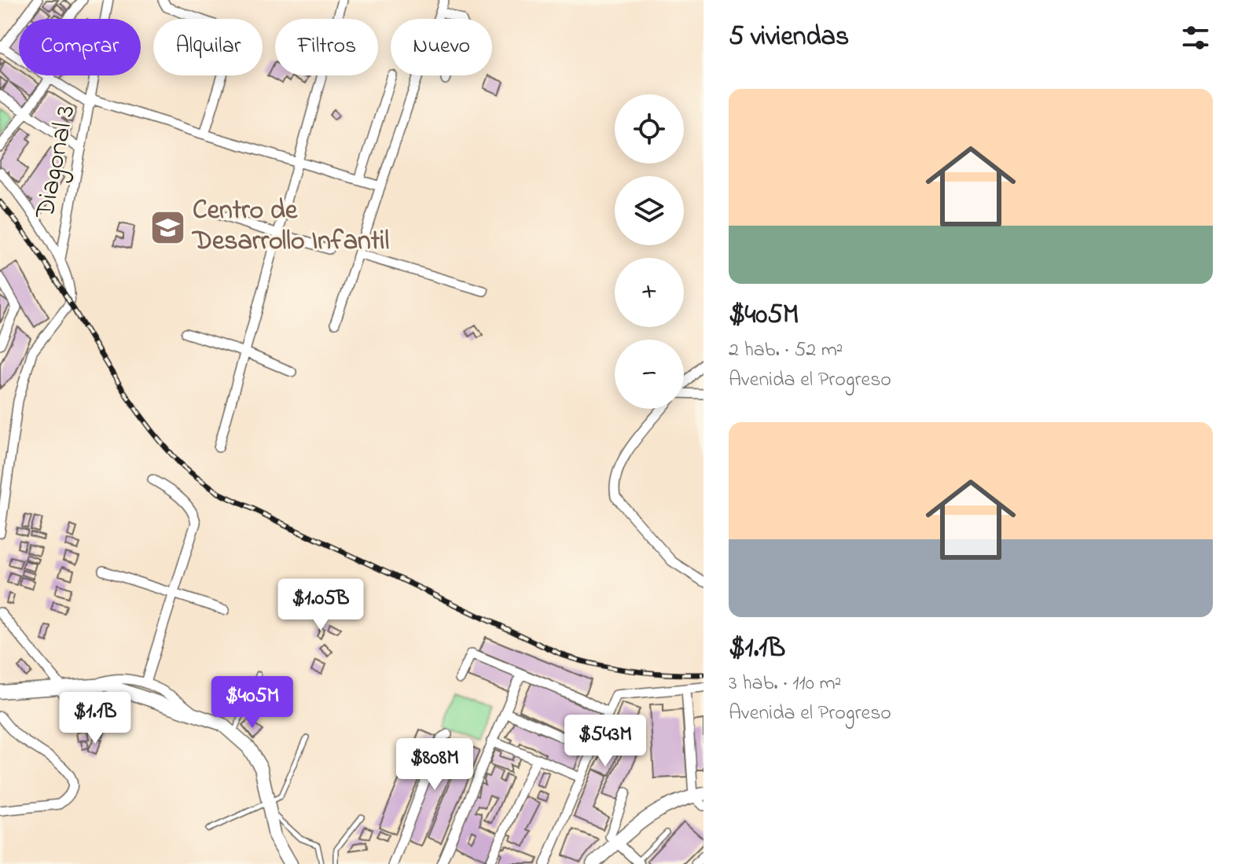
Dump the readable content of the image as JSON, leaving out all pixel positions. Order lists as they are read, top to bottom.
{
  "streets": {
    "street": ["Diagonal 3"]
  },
  "places": {
    "school or university": ["Centro de Desarrollo Infantil"]
  },
  "page": {
    "heading": "5 viviendas",
    "chip": [
      "Comprar",
      "Alquilar",
      "Filtros",
      "Nuevo"
    ],
    "list": [
      {
        "name": "$405M",
        "note": "2 hab. · 52 m² · Avenida el Progreso"
      },
      {
        "name": "$1.1B",
        "note": "3 hab. · 110 m² · Avenida el Progreso"
      }
    ],
    "map_buttons": ["+", "−"],
    "price": [
      "$1.05B",
      "$405M",
      "$1.1B",
      "$543M",
      "$808M"
    ]
  }
}
